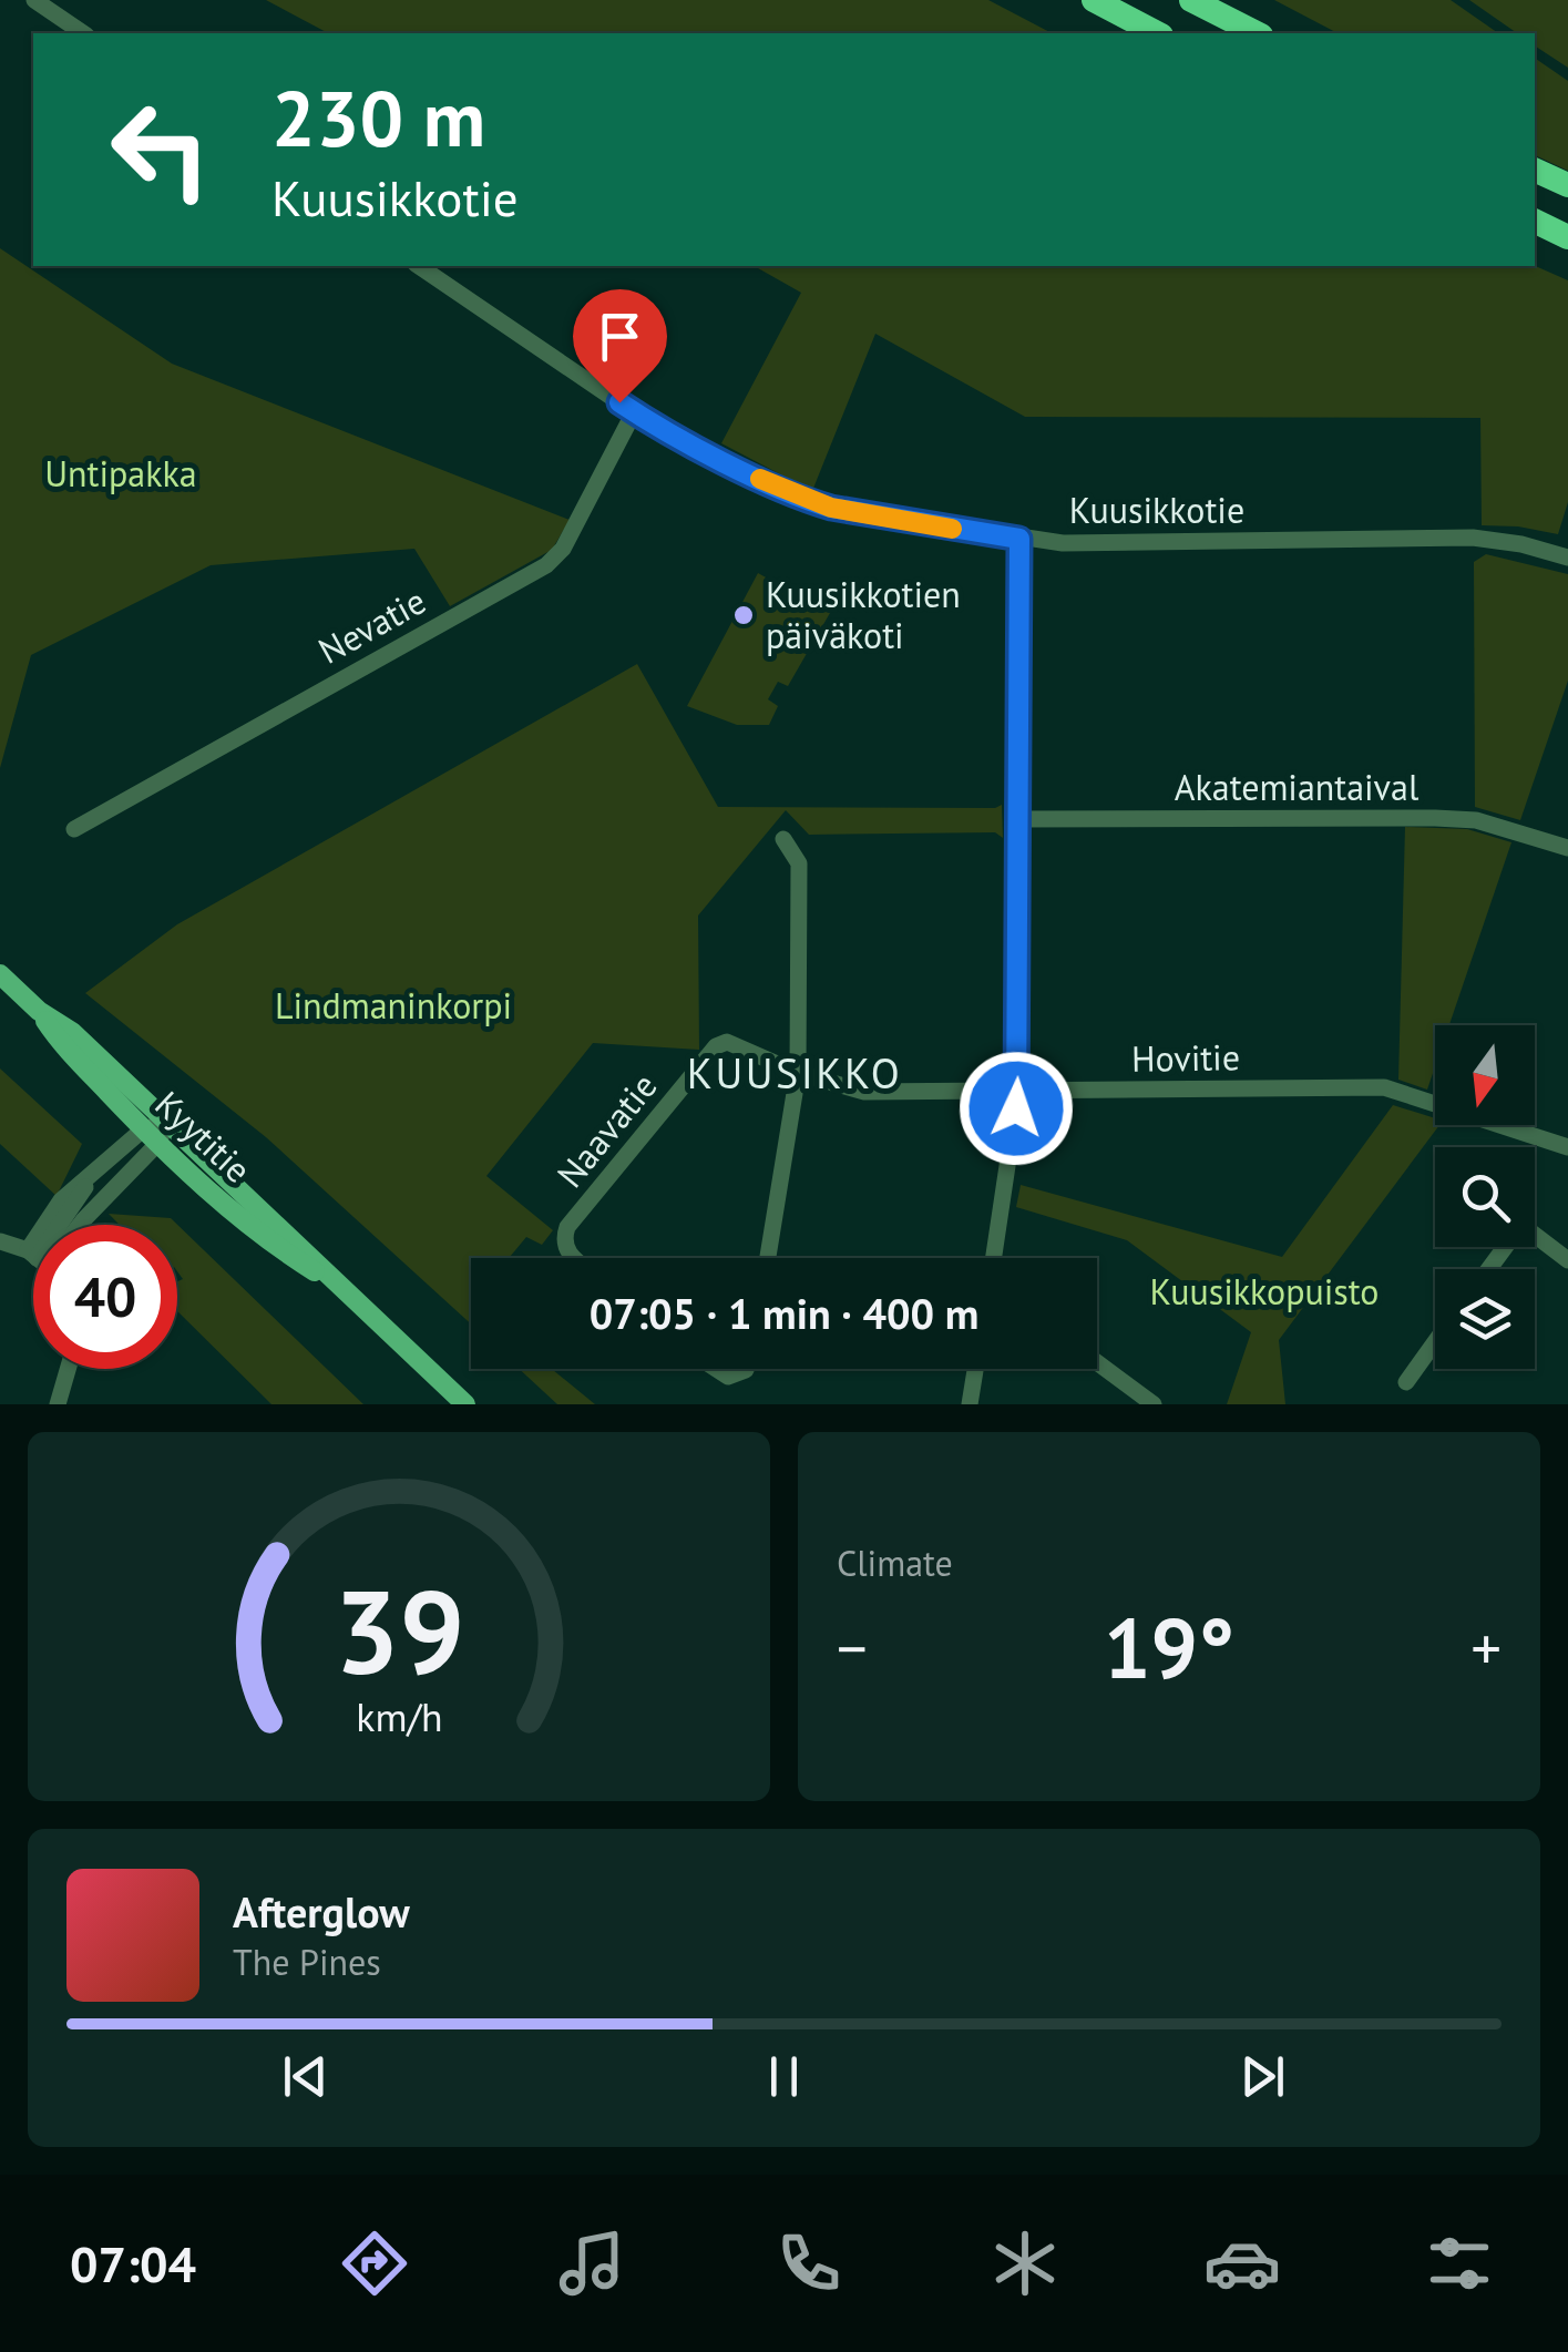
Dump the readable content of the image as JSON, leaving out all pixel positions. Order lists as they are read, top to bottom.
{
  "streets": {
    "main road": ["Kyytitie"],
    "street": [
      "Kuusikkotie",
      "Nevatie",
      "Akatemiantaival",
      "Hovitie",
      "Naavatie"
    ]
  },
  "crossings": [
    ["Kuusikkotie", "Nevatie"],
    ["Hovitie", "Naavatie"]
  ],
  "districts": ["KUUSIKKO"],
  "parks": ["Untipakka", "Lindmaninkorpi", "Kuusikkopuisto"],
  "places": ["Kuusikkotien päiväkoti"],
  "north": "bottom",
  "page": {
    "turn": ["230 m", "Kuusikkotie"],
    "limit": "40",
    "trip": "07:05 · 1 min · 400 m",
    "tile": "Climate",
    "heat": ["−", "19°", "+"],
    "song": ["Afterglow", "The Pines"],
    "tabs": "07:04",
    "gauge": ["39", "km/h"]
  }
}
